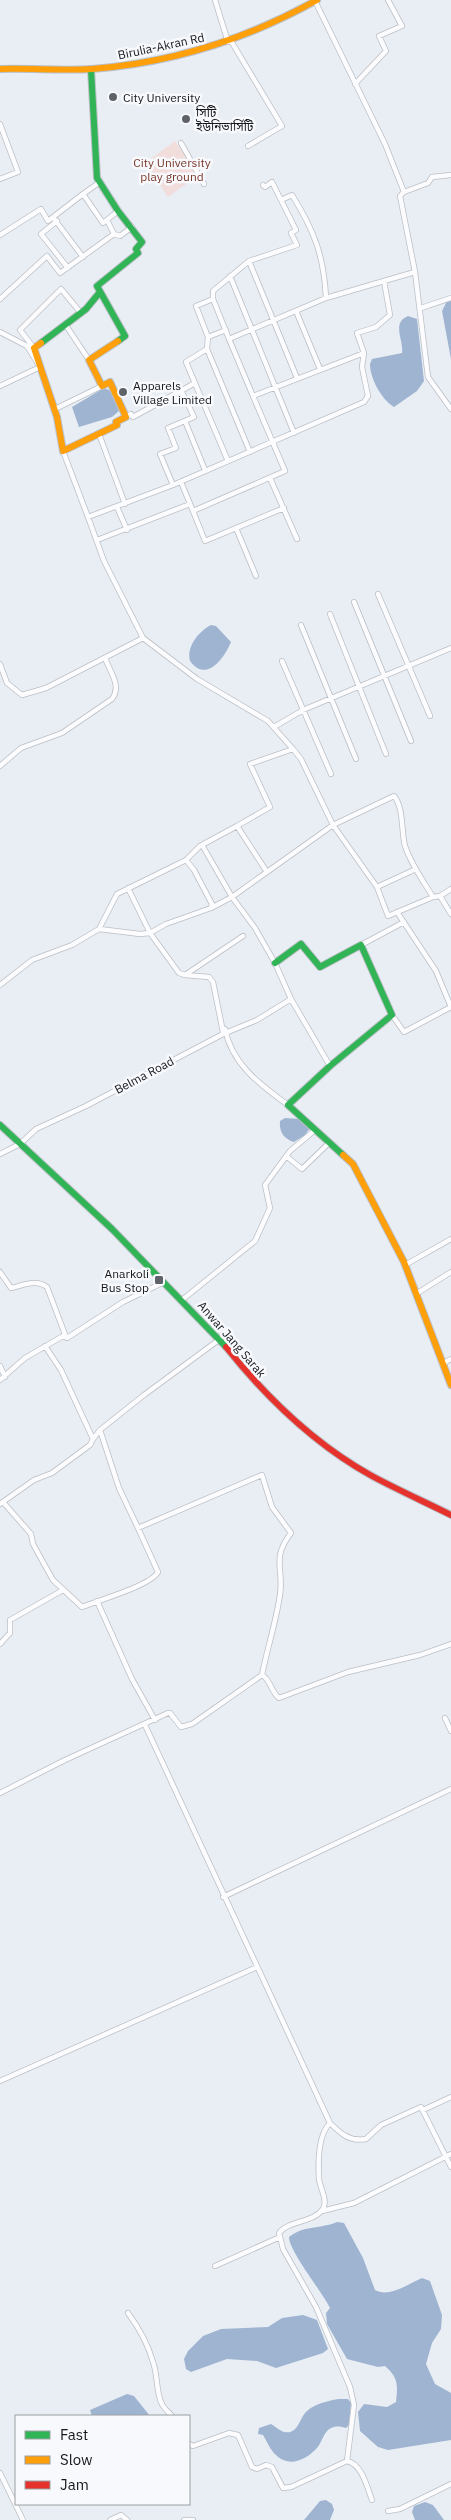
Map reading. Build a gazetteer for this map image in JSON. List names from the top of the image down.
{
  "streets": {
    "main road": ["Birulia-Akran Rd", "Anwar Jang Sarak"],
    "street": ["Belma Road"]
  },
  "crossings": [
    ["Belma Road", "Anwar Jang Sarak"]
  ],
  "parks": ["City University play ground"],
  "places": {
    "other": ["City University", "সিটি ইউনিভার্সিটি", "Apparels Village Limited"],
    "transit": ["Anarkoli Bus Stop"]
  },
  "legend": ["Fast", "Slow", "Jam"]
}
